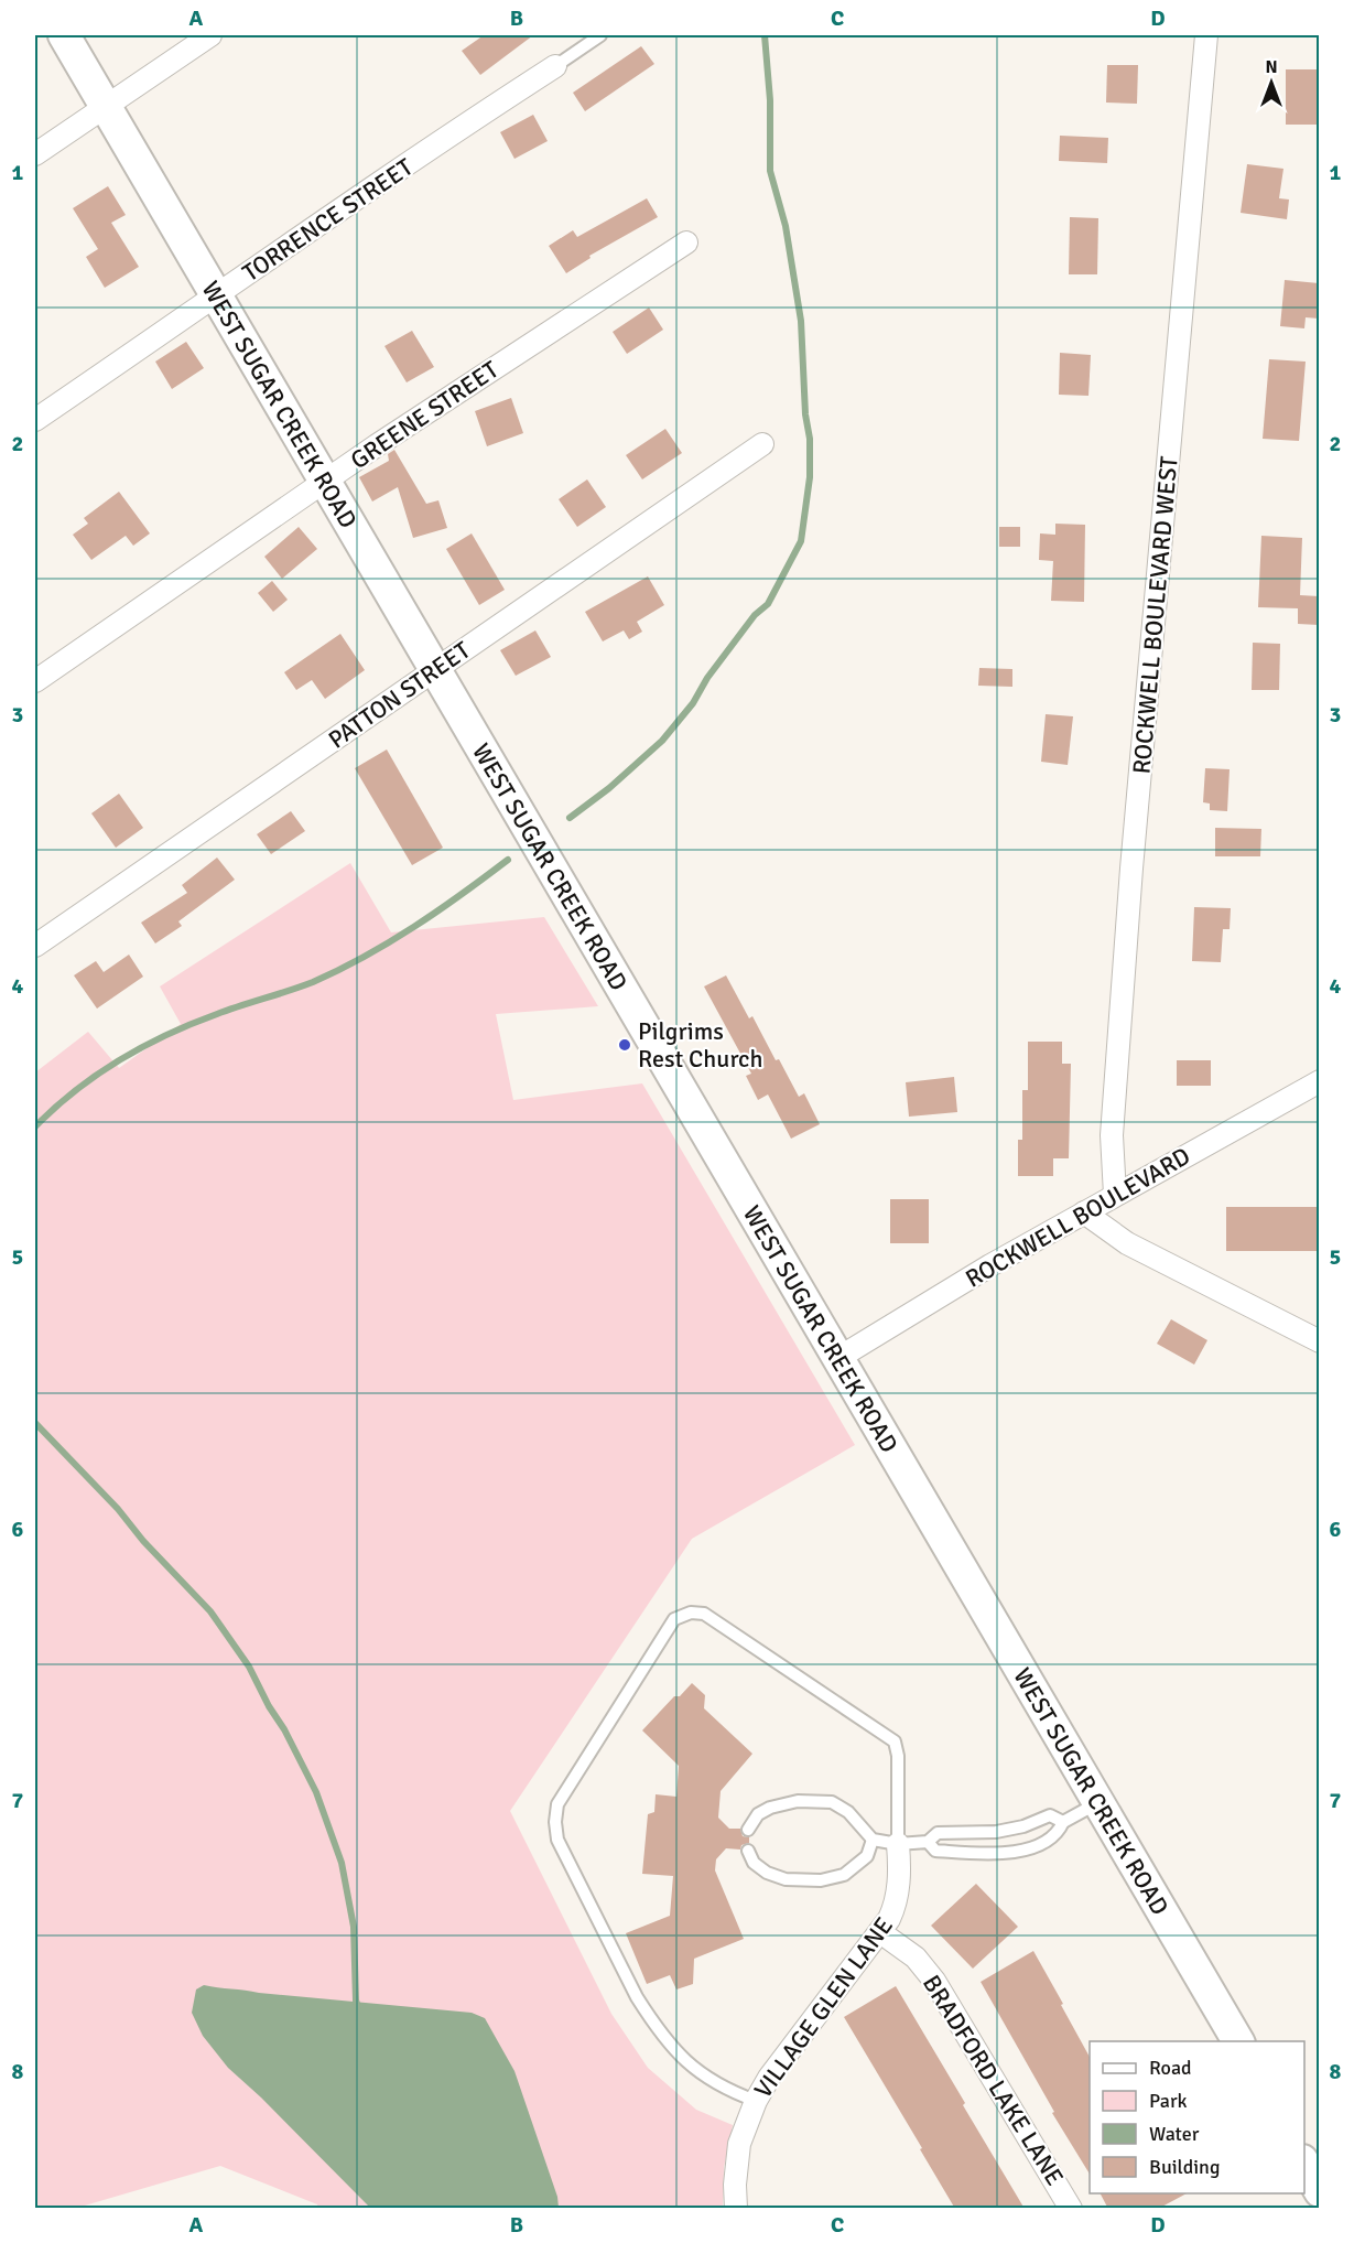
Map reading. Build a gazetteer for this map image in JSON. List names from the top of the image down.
{
  "streets": {
    "main road": ["WEST SUGAR CREEK ROAD"],
    "street": [
      "TORRENCE STREET",
      "GREENE STREET",
      "ROCKWELL BOULEVARD WEST",
      "PATTON STREET",
      "ROCKWELL BOULEVARD",
      "VILLAGE GLEN LANE",
      "BRADFORD LAKE LANE"
    ]
  },
  "crossings": [
    ["TORRENCE STREET", "WEST SUGAR CREEK ROAD"],
    ["WEST SUGAR CREEK ROAD", "GREENE STREET"],
    ["WEST SUGAR CREEK ROAD", "PATTON STREET"],
    ["WEST SUGAR CREEK ROAD", "ROCKWELL BOULEVARD"],
    ["ROCKWELL BOULEVARD WEST", "ROCKWELL BOULEVARD"],
    ["VILLAGE GLEN LANE", "BRADFORD LAKE LANE"]
  ],
  "places": ["Pilgrims Rest Church"],
  "legend": [
    "Road",
    "Park",
    "Water",
    "Building"
  ],
  "north": "top",
  "grid": {
    "columns": [
      "A",
      "B",
      "C",
      "D"
    ],
    "rows": [
      "1",
      "2",
      "3",
      "4",
      "5",
      "6",
      "7",
      "8"
    ]
  }
}
